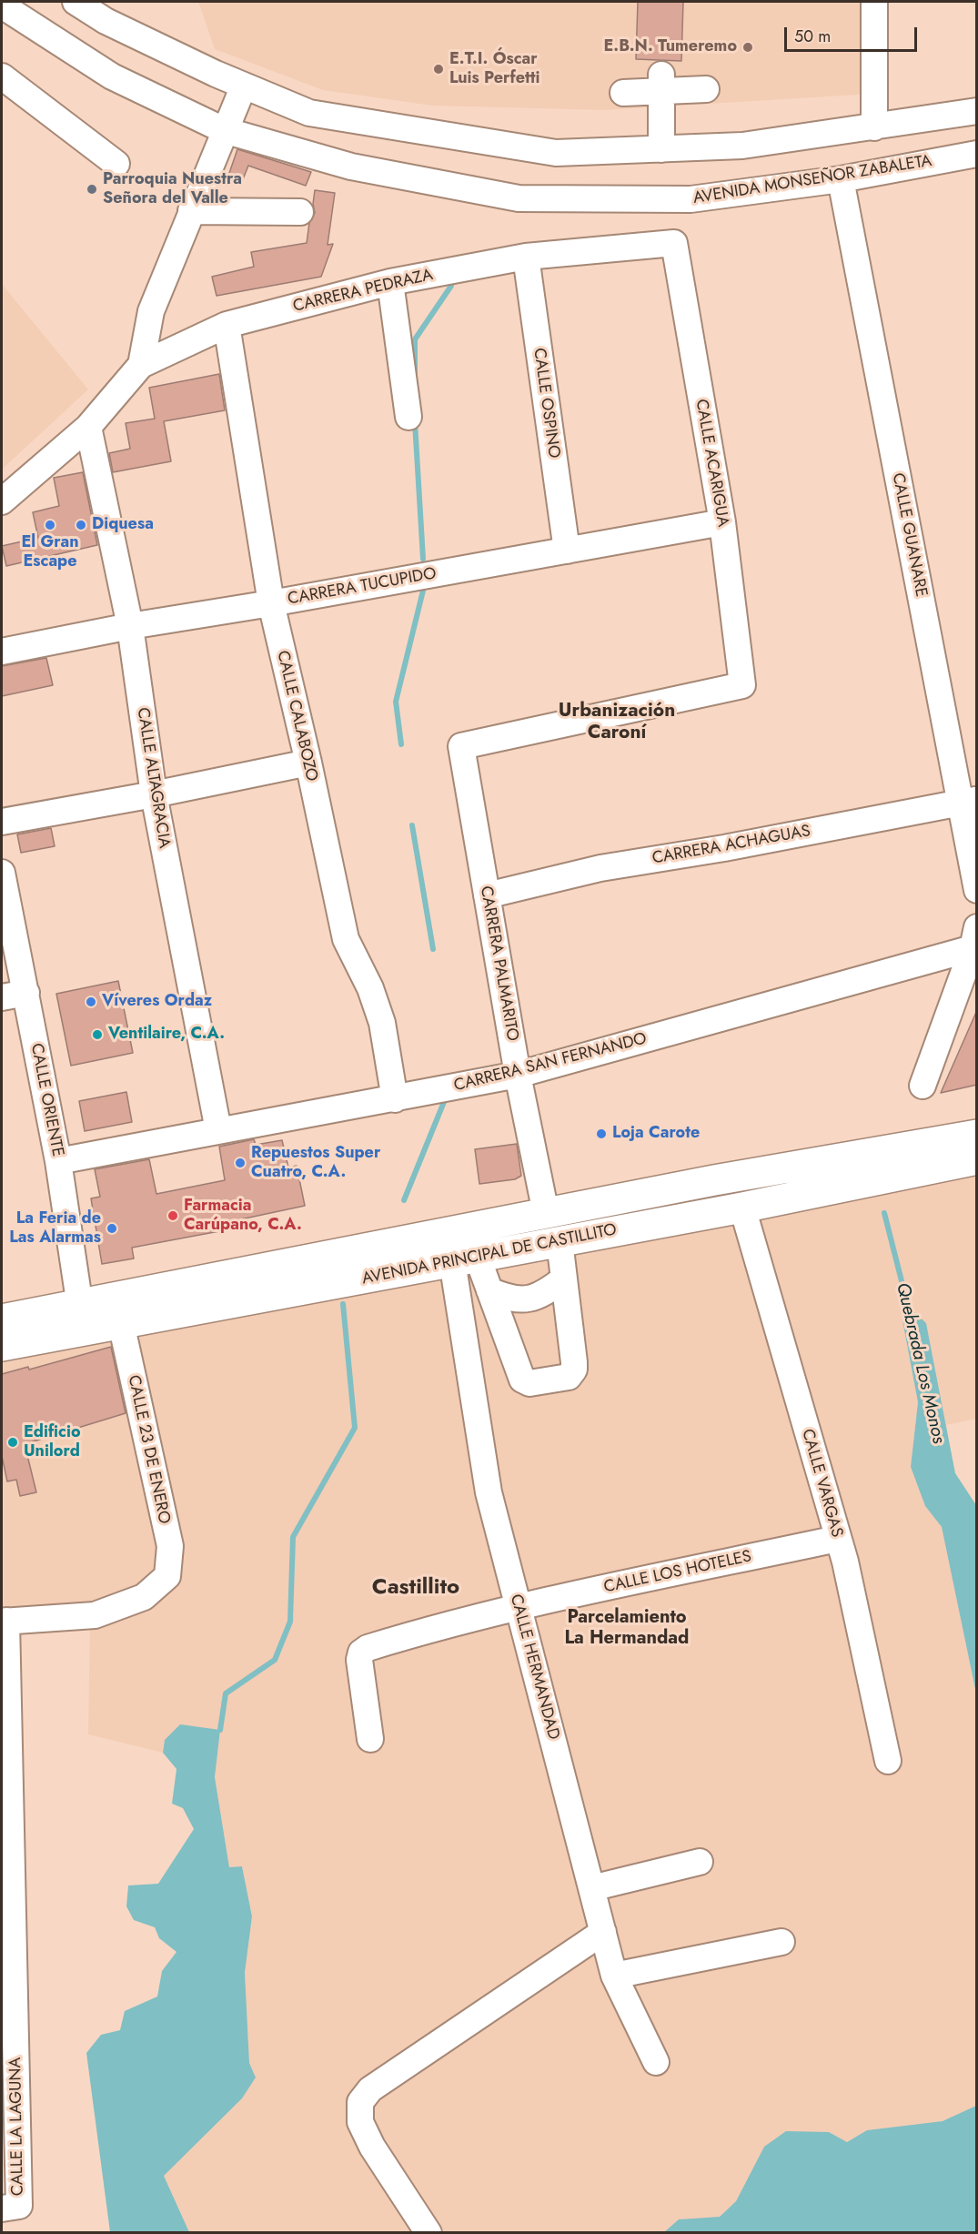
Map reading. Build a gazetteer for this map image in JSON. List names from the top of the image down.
{
  "streets": {
    "main road": ["AVENIDA PRINCIPAL DE CASTILLITO"],
    "street": [
      "AVENIDA MONSEÑOR ZABALETA",
      "CARRERA PEDRAZA",
      "CALLE OSPINO",
      "CALLE ACARIGUA",
      "CALLE GUANARE",
      "CARRERA TUCUPIDO",
      "CALLE CALABOZO",
      "CALLE ALTAGRACIA",
      "CARRERA ACHAGUAS",
      "CARRERA PALMARITO",
      "CARRERA SAN FERNANDO",
      "CALLE ORIENTE",
      "CALLE 23 DE ENERO",
      "CALLE VARGAS",
      "CALLE LOS HOTELES",
      "CALLE HERMANDAD",
      "CALLE LA LAGUNA"
    ]
  },
  "crossings": [
    ["AVENIDA MONSEÑOR ZABALETA", "CALLE GUANARE"],
    ["CARRERA PEDRAZA", "CALLE OSPINO"],
    ["CARRERA PEDRAZA", "CALLE ACARIGUA"],
    ["CARRERA PEDRAZA", "CALLE CALABOZO"],
    ["CARRERA PEDRAZA", "CALLE ALTAGRACIA"],
    ["CALLE OSPINO", "CARRERA TUCUPIDO"],
    ["CALLE ACARIGUA", "CARRERA TUCUPIDO"],
    ["CALLE ACARIGUA", "CARRERA PALMARITO"],
    ["CALLE GUANARE", "CARRERA ACHAGUAS"],
    ["CARRERA TUCUPIDO", "CALLE CALABOZO"],
    ["CARRERA TUCUPIDO", "CALLE ALTAGRACIA"],
    ["CALLE CALABOZO", "CARRERA SAN FERNANDO"],
    ["CALLE ALTAGRACIA", "CARRERA SAN FERNANDO"],
    ["CARRERA ACHAGUAS", "CARRERA PALMARITO"],
    ["CARRERA PALMARITO", "CARRERA SAN FERNANDO"],
    ["CARRERA PALMARITO", "AVENIDA PRINCIPAL DE CASTILLITO"],
    ["CARRERA SAN FERNANDO", "CALLE ORIENTE"],
    ["CALLE ORIENTE", "AVENIDA PRINCIPAL DE CASTILLITO"],
    ["AVENIDA PRINCIPAL DE CASTILLITO", "CALLE 23 DE ENERO"],
    ["AVENIDA PRINCIPAL DE CASTILLITO", "CALLE VARGAS"],
    ["AVENIDA PRINCIPAL DE CASTILLITO", "CALLE HERMANDAD"],
    ["CALLE 23 DE ENERO", "CALLE LA LAGUNA"],
    ["CALLE VARGAS", "CALLE LOS HOTELES"],
    ["CALLE LOS HOTELES", "CALLE HERMANDAD"]
  ],
  "districts": ["Urbanización Caroní", "Castillito", "Parcelamiento La Hermandad"],
  "water": ["Quebrada Los Monos"],
  "places": [
    "E.B.N. Tumeremo",
    "E.T.I. Óscar Luis Perfetti",
    "Parroquia Nuestra Señora del Valle",
    "El Gran Escape",
    "Diquesa",
    "Víveres Ordaz",
    "Ventilaire, C.A.",
    "Loja Carote",
    "Repuestos Super Cuatro, C.A.",
    "Farmacia Carúpano, C.A.",
    "La Feria de Las Alarmas",
    "Edificio Unilord"
  ],
  "scale_bar": "50 m"
}
